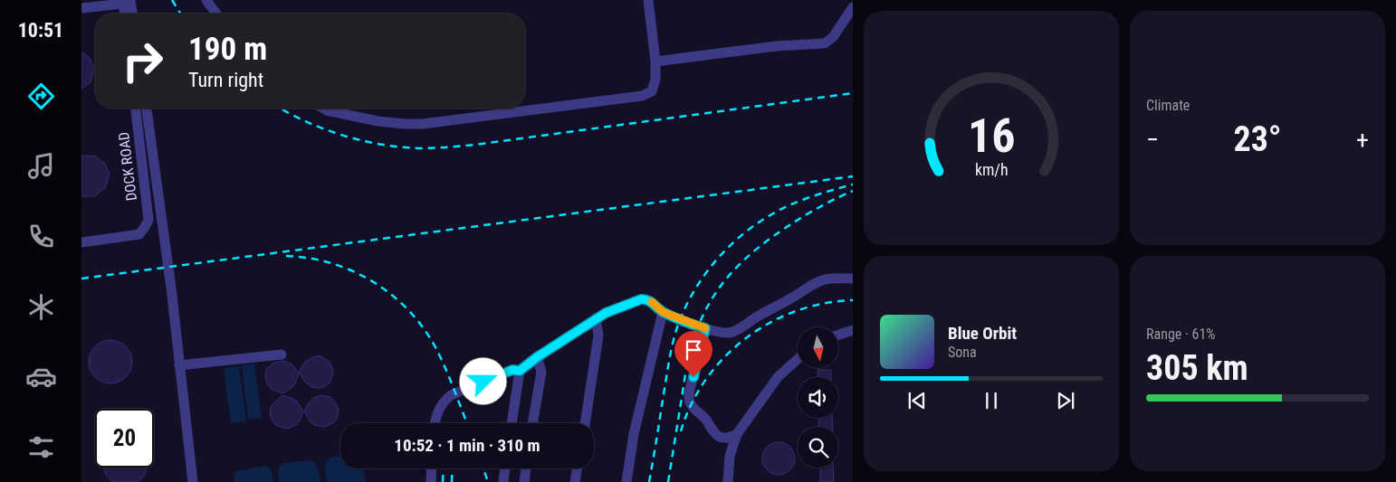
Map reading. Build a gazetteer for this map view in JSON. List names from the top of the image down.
{
  "streets": {
    "lane": ["DOCK ROAD"]
  },
  "north": "bottom",
  "page": {
    "tabs": "10:51",
    "tile": [
      "Climate",
      ["Range · 61%", "305 km"]
    ],
    "turn": ["190 m", "Turn right"],
    "heat": ["−", "23°", "+"],
    "song": ["Blue Orbit", "Sona"],
    "limit": "20",
    "trip": "10:52 · 1 min · 310 m",
    "gauge": ["16", "km/h"]
  }
}
